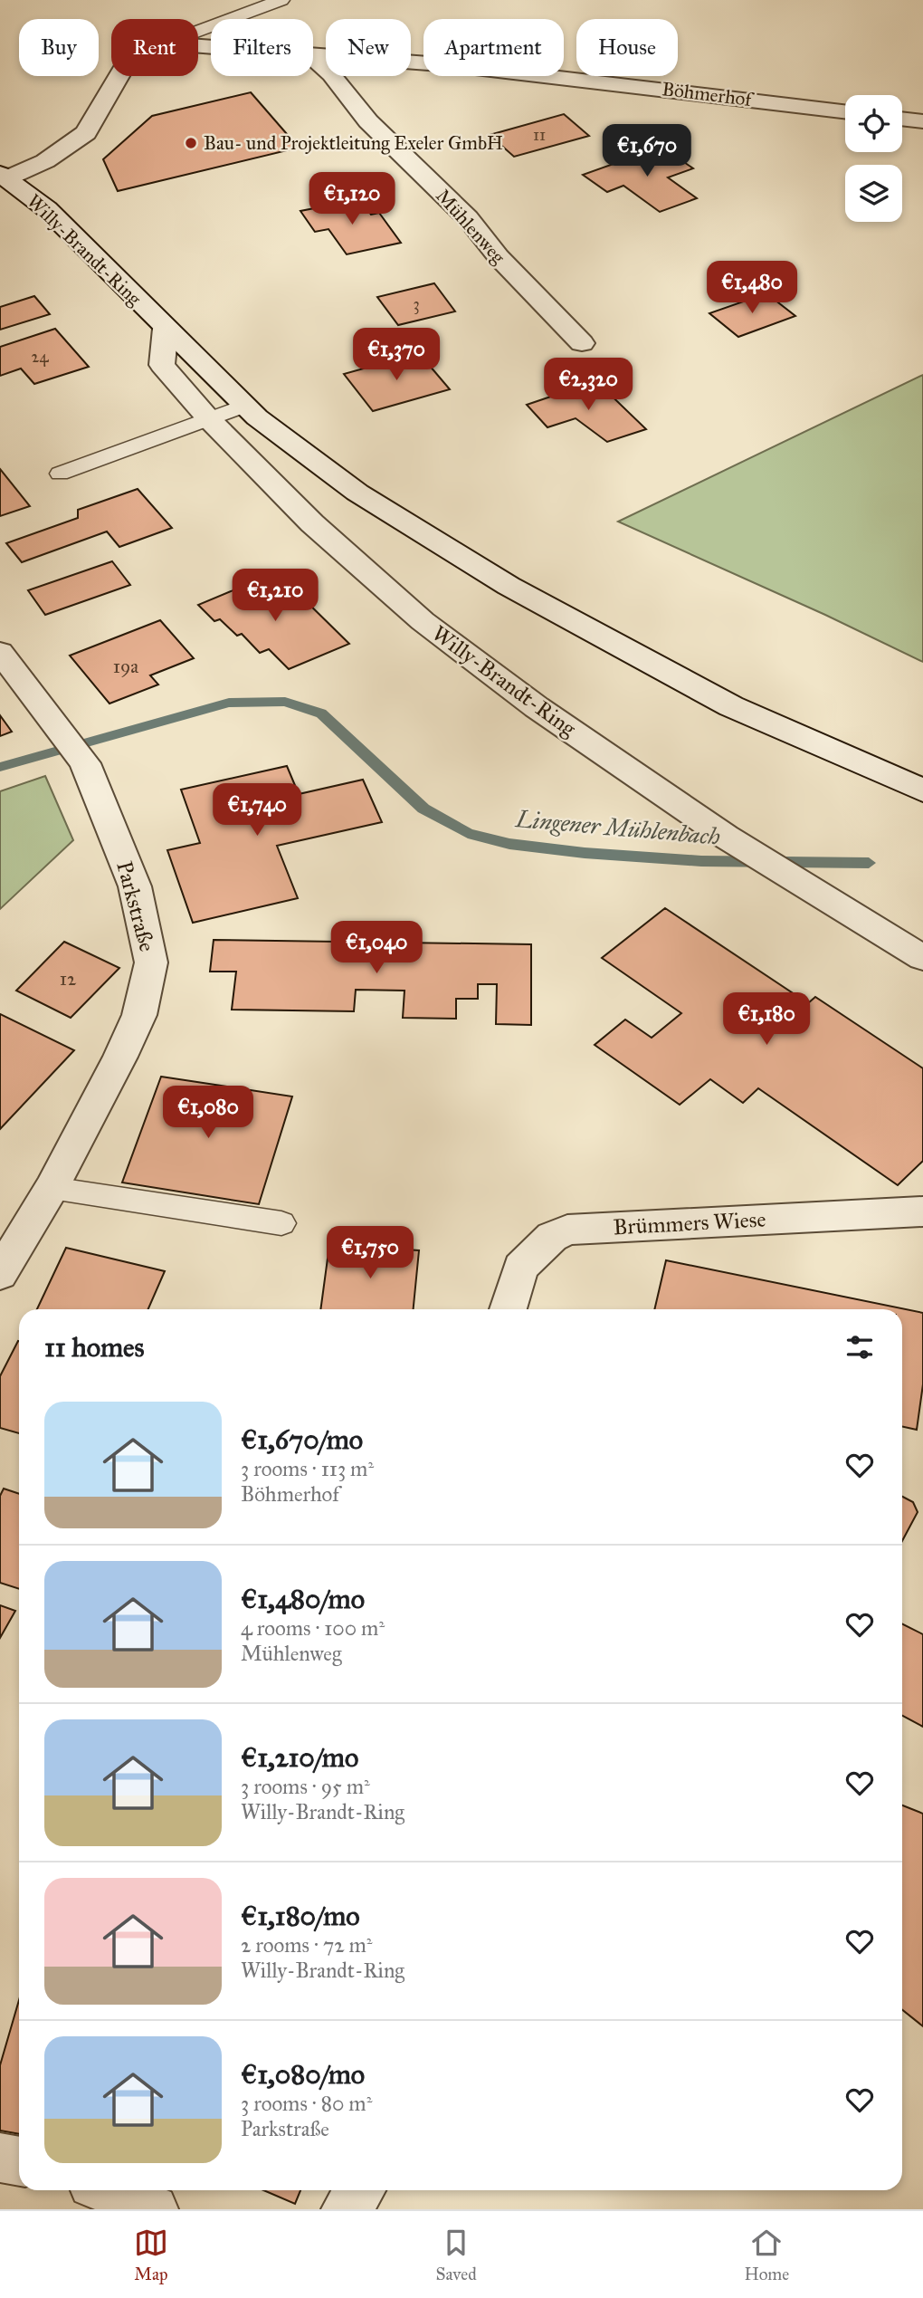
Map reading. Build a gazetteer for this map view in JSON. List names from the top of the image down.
{
  "streets": {
    "street": [
      "Böhmerhof",
      "Mühlenweg",
      "Willy-Brandt-Ring",
      "Parkstraße",
      "Brümmers Wiese"
    ]
  },
  "water": ["Lingener Mühlenbach"],
  "places": ["Bau- und Projektleitung Exeler GmbH"],
  "house_numbers": [
    "11",
    "3",
    "24",
    "19a",
    "12"
  ],
  "page": {
    "chip": [
      "Buy",
      "Rent",
      "Filters",
      "New",
      "Apartment",
      "House"
    ],
    "price": [
      "€1,670",
      "€1,120",
      "€1,480",
      "€1,370",
      "€2,320",
      "€1,210",
      "€1,740",
      "€1,040",
      "€1,180",
      "€1,080",
      "€1,750"
    ],
    "heading": "11 homes",
    "list": [
      {
        "name": "€1,670/mo",
        "note": "3 rooms · 113 m² · Böhmerhof"
      },
      {
        "name": "€1,480/mo",
        "note": "4 rooms · 100 m² · Mühlenweg"
      },
      {
        "name": "€1,210/mo",
        "note": "3 rooms · 95 m² · Willy-Brandt-Ring"
      },
      {
        "name": "€1,180/mo",
        "note": "2 rooms · 72 m² · Willy-Brandt-Ring"
      },
      {
        "name": "€1,080/mo",
        "note": "3 rooms · 80 m² · Parkstraße"
      }
    ],
    "tabs": ["Map", "Saved", "Home"]
  }
}
